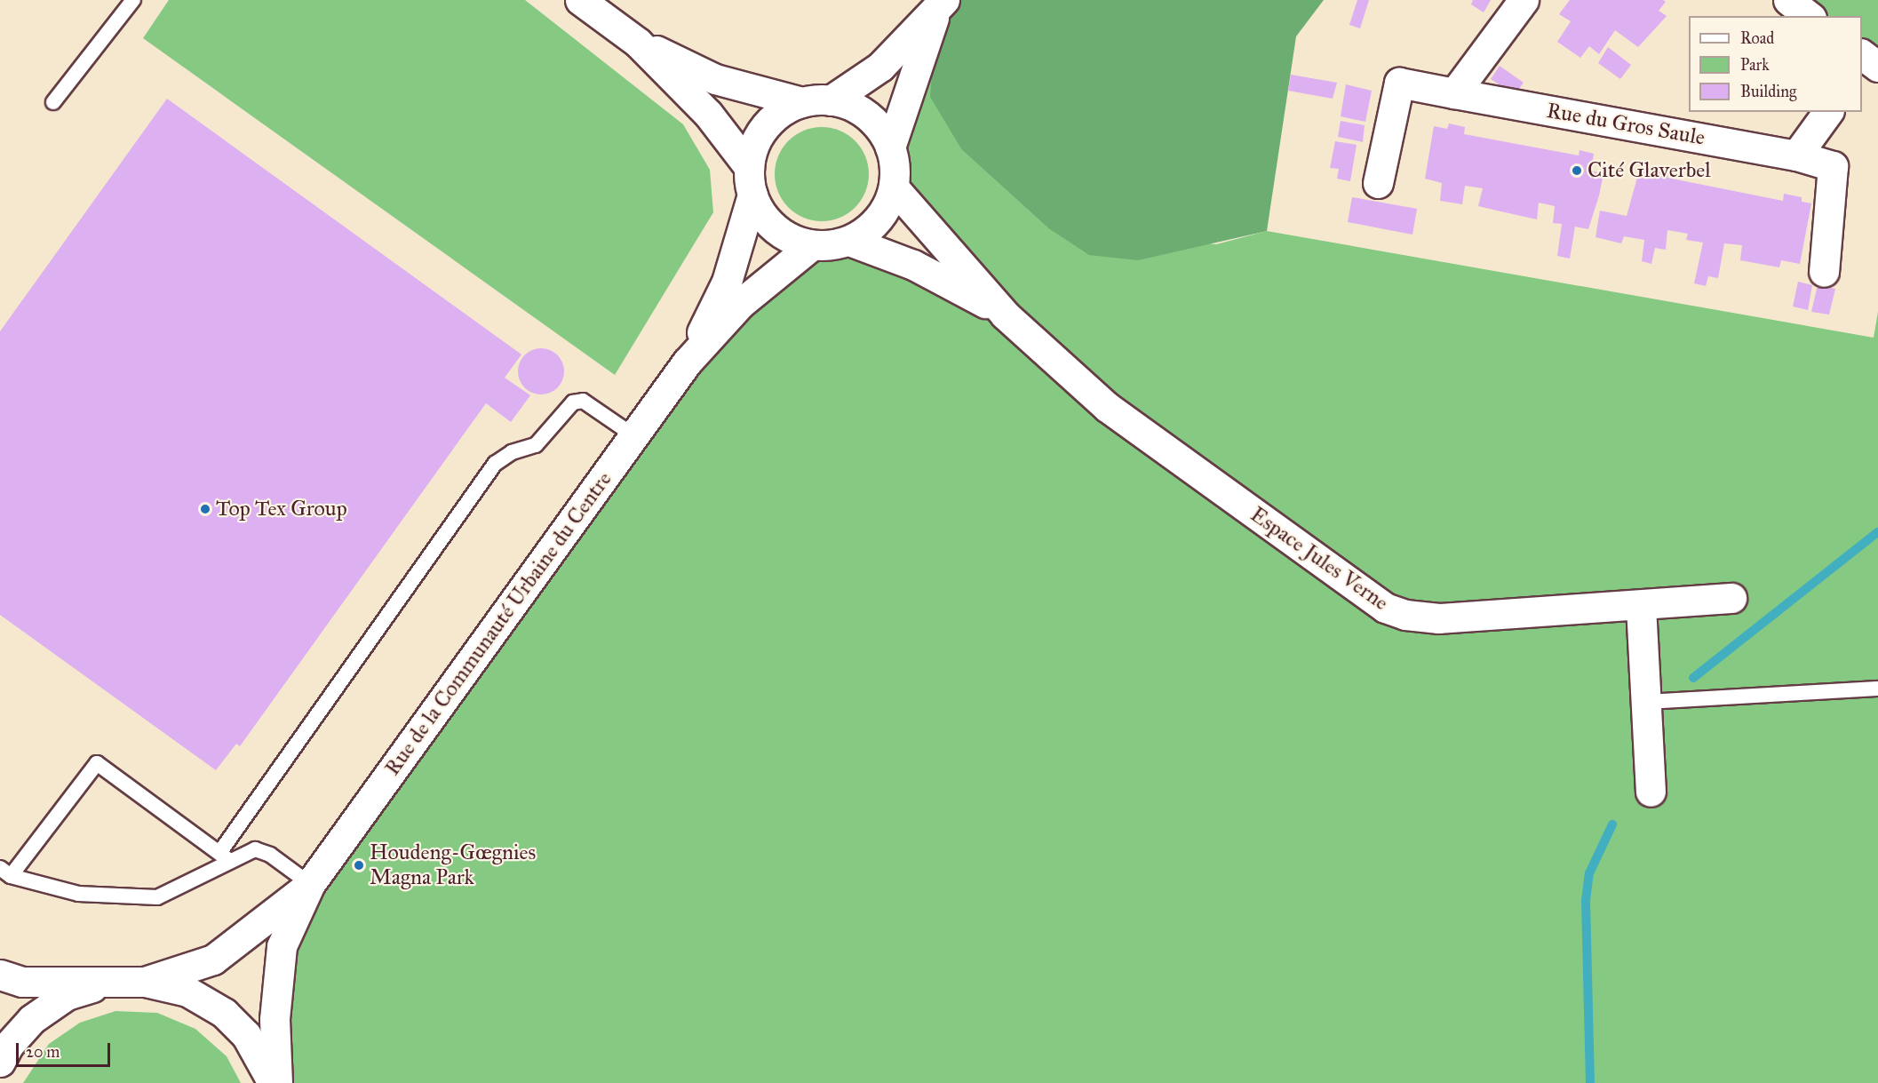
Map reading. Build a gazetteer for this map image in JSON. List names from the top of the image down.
{
  "streets": {
    "street": ["Rue du Gros Saule", "Espace Jules Verne", "Rue de la Communauté Urbaine du Centre"]
  },
  "places": ["Cité Glaverbel", "Top Tex Group", "Houdeng-Gœgnies Magna Park"],
  "legend": ["Road", "Park", "Building"],
  "scale_bar": "20 m"
}
